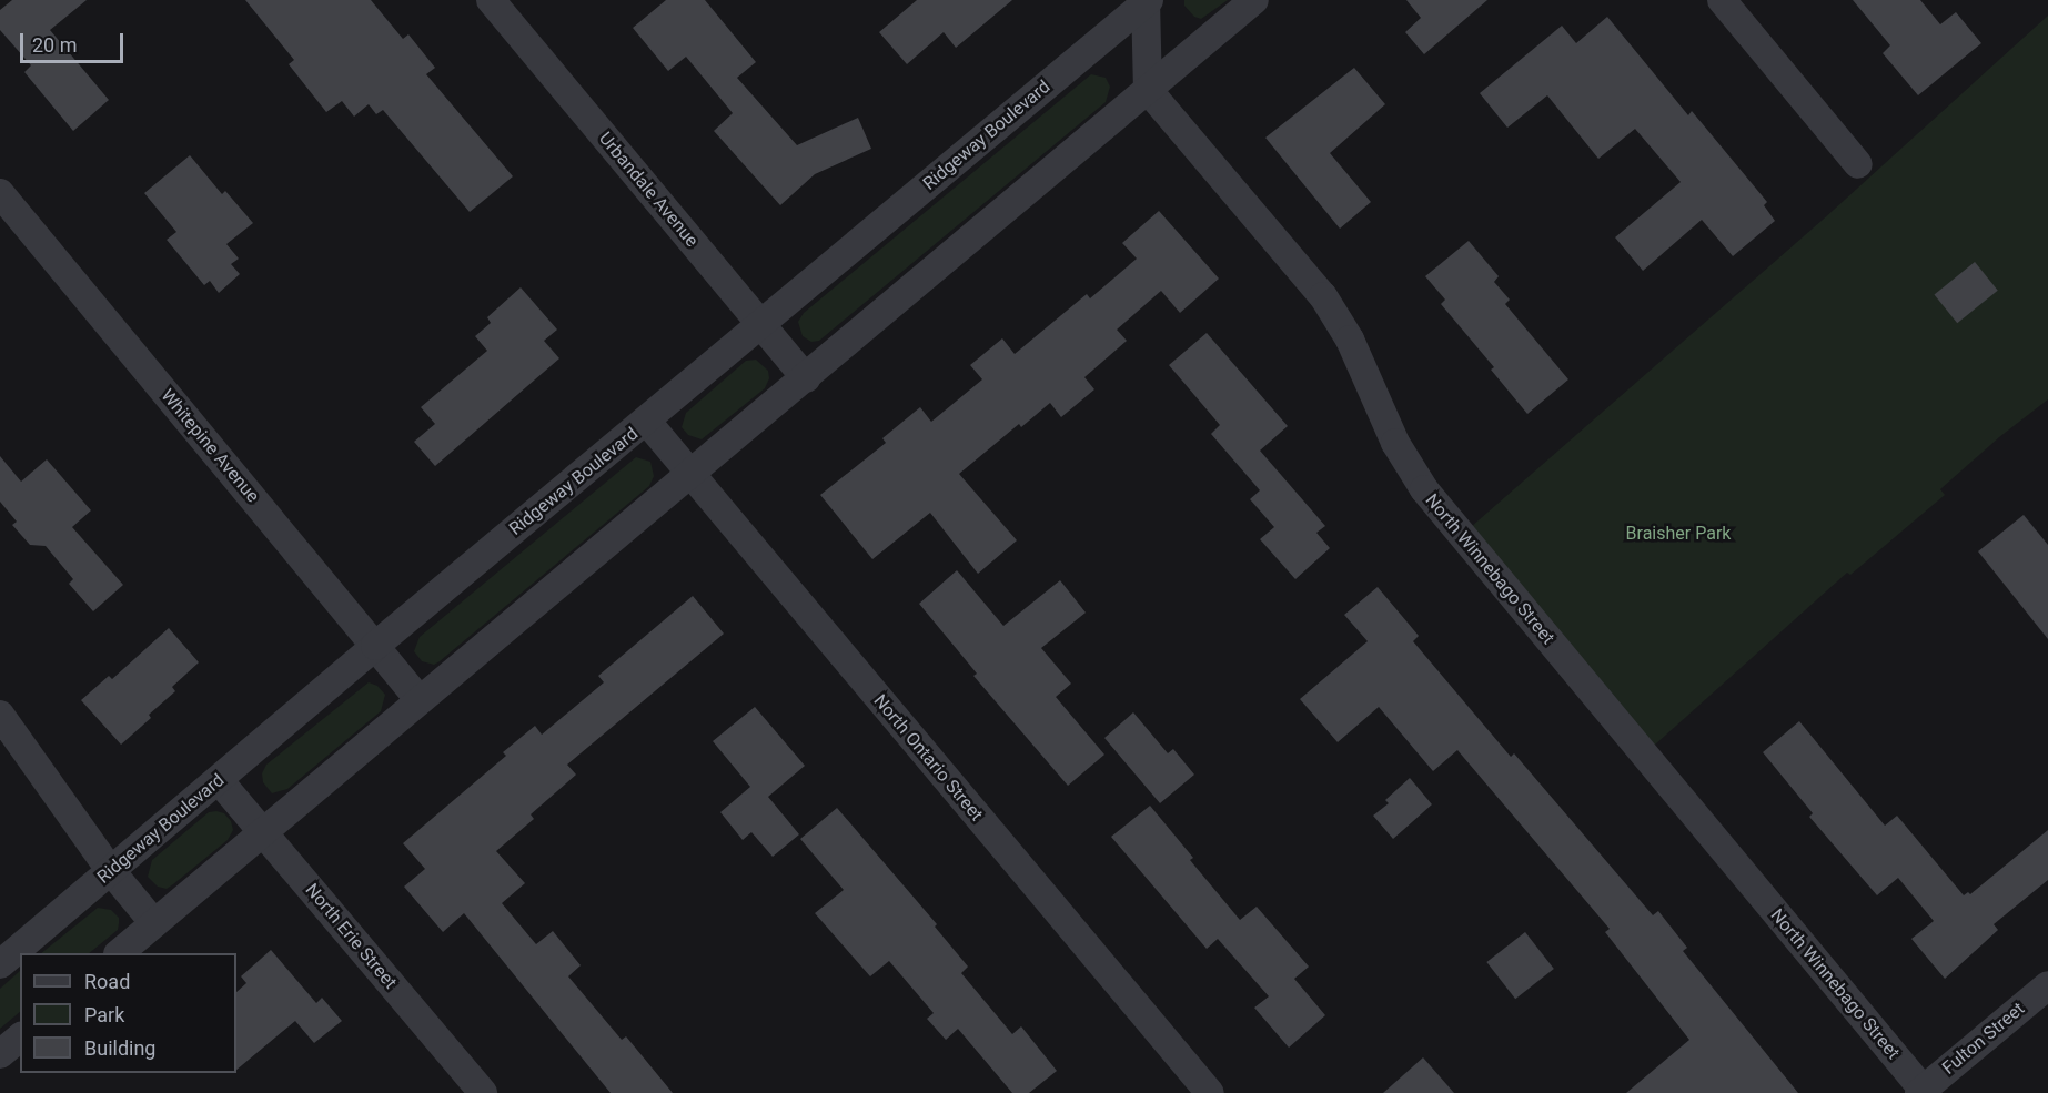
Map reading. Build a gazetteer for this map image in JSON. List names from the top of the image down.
{
  "streets": {
    "street": [
      "Ridgeway Boulevard",
      "Urbandale Avenue",
      "Whitepine Avenue",
      "North Winnebago Street",
      "North Ontario Street",
      "North Erie Street",
      "Fulton Street"
    ]
  },
  "crossings": [
    ["Ridgeway Boulevard", "Urbandale Avenue"],
    ["Ridgeway Boulevard", "Whitepine Avenue"],
    ["Ridgeway Boulevard", "North Ontario Street"],
    ["Ridgeway Boulevard", "North Erie Street"],
    ["North Winnebago Street", "Fulton Street"]
  ],
  "parks": ["Braisher Park"],
  "legend": ["Road", "Park", "Building"],
  "scale_bar": "20 m"
}
